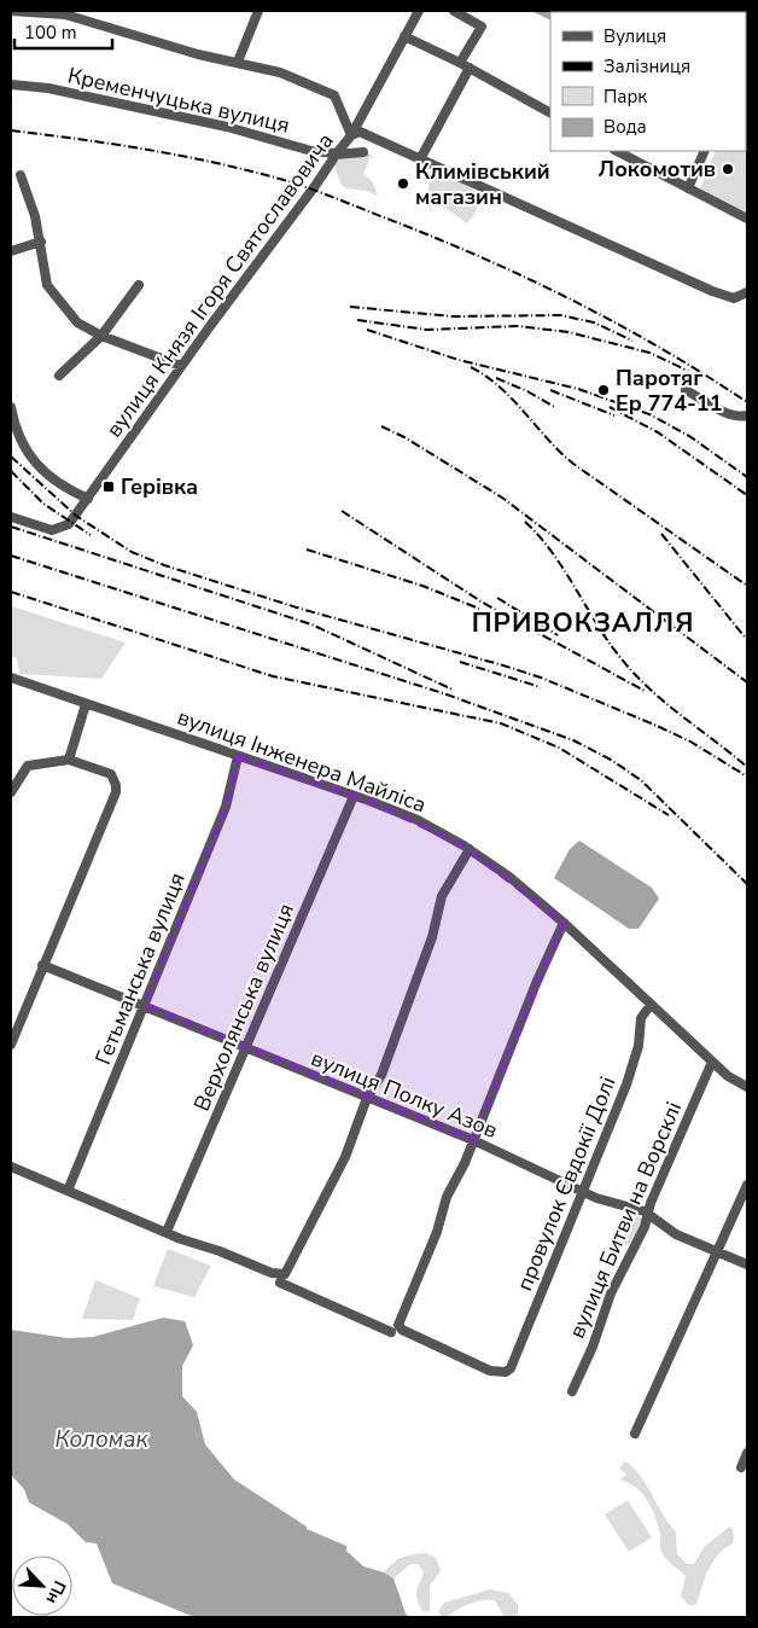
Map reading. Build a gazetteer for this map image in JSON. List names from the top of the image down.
{
  "streets": {
    "street": [
      "Кременчуцька вулиця",
      "вулиця Князя Ігоря Святославовича",
      "вулиця Інженера Майліса",
      "Гетьманська вулиця",
      "Верхолянська вулиця",
      "вулиця Полку Азов",
      "провулок Євдокії Долі",
      "вулиця Битви на Ворсклі"
    ]
  },
  "crossings": [
    ["Кременчуцька вулиця", "вулиця Князя Ігоря Святославовича"],
    ["вулиця Інженера Майліса", "Гетьманська вулиця"],
    ["вулиця Інженера Майліса", "Верхолянська вулиця"],
    ["вулиця Інженера Майліса", "провулок Євдокії Долі"],
    ["вулиця Інженера Майліса", "вулиця Битви на Ворсклі"],
    ["Гетьманська вулиця", "вулиця Полку Азов"],
    ["Верхолянська вулиця", "вулиця Полку Азов"],
    ["вулиця Полку Азов", "провулок Євдокії Долі"],
    ["вулиця Полку Азов", "вулиця Битви на Ворсклі"]
  ],
  "districts": ["ПРИВОКЗАЛЛЯ"],
  "water": ["Коломак"],
  "places": {
    "other": ["Локомотив", "Климівський магазин", "Паротяг Ер 774-11"],
    "transit": ["Герівка"]
  },
  "legend": [
    "Вулиця",
    "Залізниця",
    "Парк",
    "Вода"
  ],
  "scale_bar": "100 m",
  "north": "bottom right"
}
